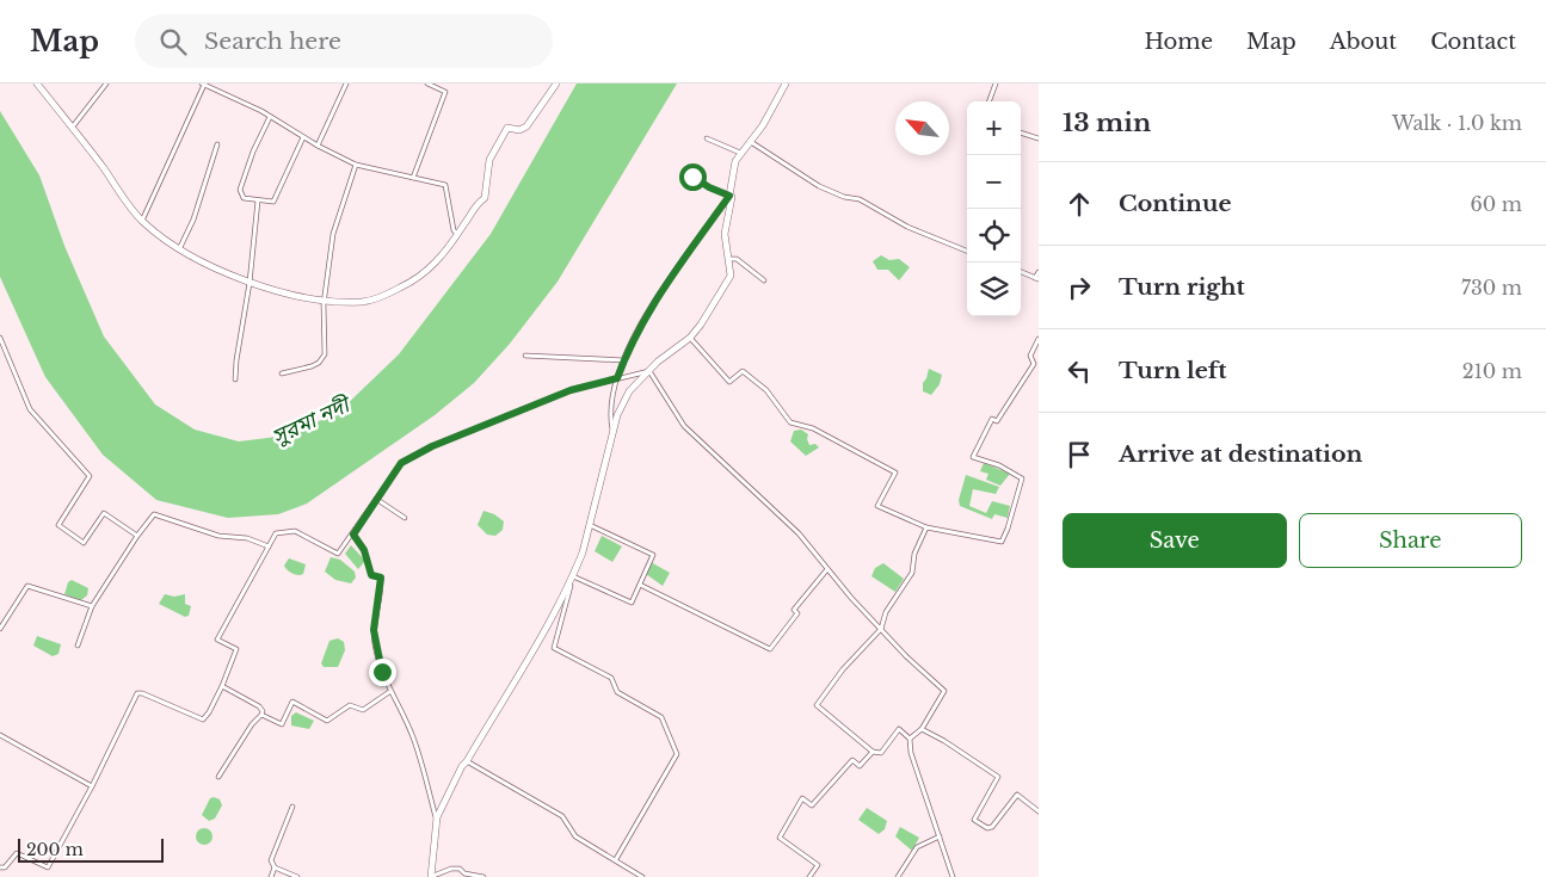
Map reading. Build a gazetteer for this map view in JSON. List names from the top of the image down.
{
  "water": ["সুরমা নদী"],
  "scale_bar": "200 m",
  "north": "top left",
  "page": {
    "header": "Map",
    "search": "Search here",
    "nav": [
      "Home",
      "Map",
      "About",
      "Contact"
    ],
    "heading": ["13 min", "Walk · 1.0 km"],
    "map_buttons": ["+", "−"],
    "list": [
      ["Continue", "60 m"],
      ["Turn right", "730 m"],
      ["Turn left", "210 m"],
      "Arrive at destination"
    ],
    "buttons": ["Save", "Share"],
    "scale": "200 m"
  }
}
